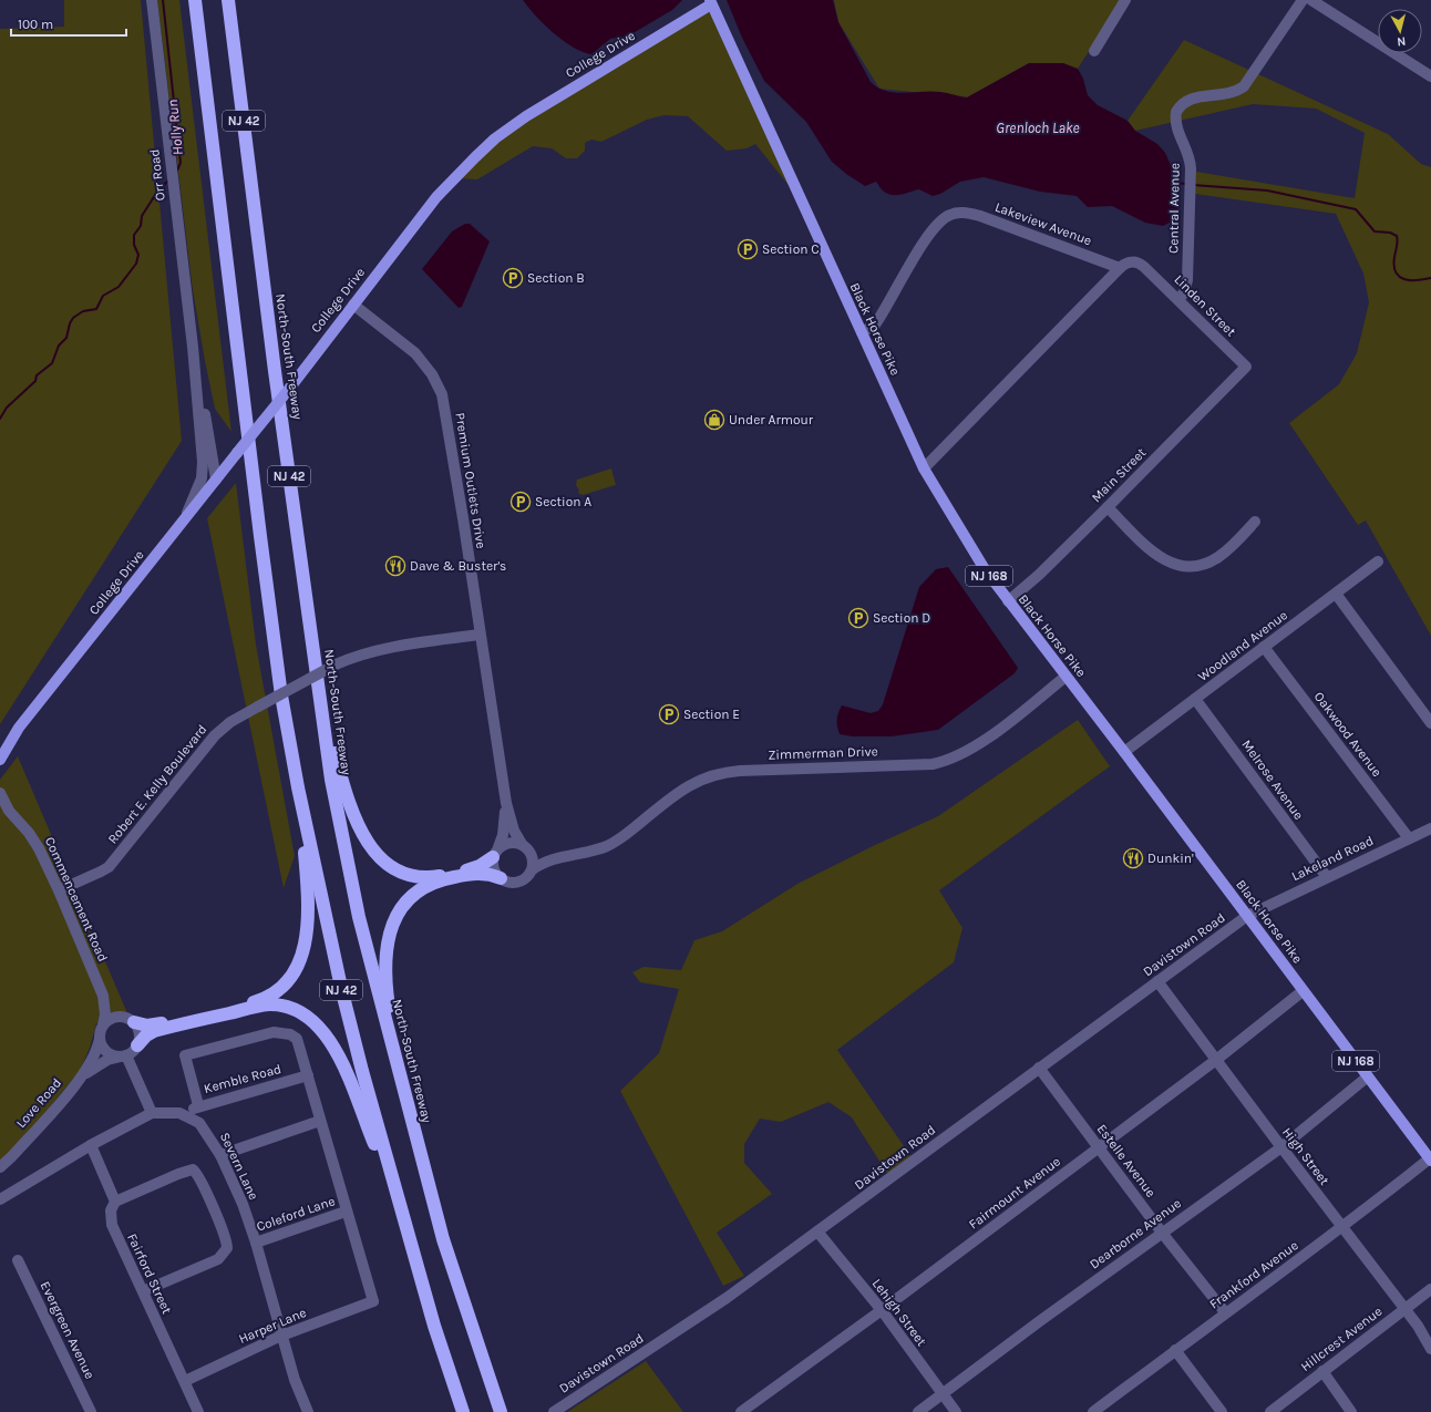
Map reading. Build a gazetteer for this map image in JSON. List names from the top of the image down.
{
  "streets": {
    "highway": ["NJ 42", "North-South Freeway"],
    "main road": ["College Drive", "Black Horse Pike", "NJ 168"],
    "street": [
      "Orr Road",
      "Central Avenue",
      "Lakeview Avenue",
      "Linden Street",
      "Main Street",
      "Premium Outlets Drive",
      "Woodland Avenue",
      "Oakwood Avenue",
      "Zimmerman Drive",
      "Melrose Avenue",
      "Robert E. Kelly Boulevard",
      "Lakeland Road",
      "Commencement Road",
      "Davistown Road",
      "Kemble Road",
      "Love Road",
      "High Street",
      "Estelle Avenue",
      "Severn Lane",
      "Fairmount Avenue",
      "Coleford Lane",
      "Dearborne Avenue",
      "Fairford Street",
      "Frankford Avenue",
      "Lehigh Street",
      "Harper Lane",
      "Evergreen Avenue",
      "Hillcrest Avenue"
    ]
  },
  "crossings": [
    ["College Drive", "Orr Road"],
    ["College Drive", "Black Horse Pike"],
    ["College Drive", "Premium Outlets Drive"],
    ["Central Avenue", "Linden Street"],
    ["Lakeview Avenue", "Linden Street"],
    ["Lakeview Avenue", "Black Horse Pike"],
    ["Linden Street", "Main Street"],
    ["Black Horse Pike", "Main Street"],
    ["Black Horse Pike", "Woodland Avenue"],
    ["Black Horse Pike", "Zimmerman Drive"],
    ["Black Horse Pike", "Lakeland Road"],
    ["Black Horse Pike", "Davistown Road"],
    ["Black Horse Pike", "Fairmount Avenue"],
    ["Black Horse Pike", "Dearborne Avenue"],
    ["Black Horse Pike", "Frankford Avenue"],
    ["Premium Outlets Drive", "Zimmerman Drive"],
    ["Premium Outlets Drive", "Robert E. Kelly Boulevard"],
    ["Woodland Avenue", "Oakwood Avenue"],
    ["Woodland Avenue", "Melrose Avenue"],
    ["Oakwood Avenue", "Lakeland Road"],
    ["Melrose Avenue", "Lakeland Road"],
    ["Robert E. Kelly Boulevard", "Commencement Road"],
    ["Lakeland Road", "Davistown Road"],
    ["Commencement Road", "Love Road"],
    ["Davistown Road", "High Street"],
    ["Davistown Road", "Estelle Avenue"],
    ["Davistown Road", "Lehigh Street"],
    ["Kemble Road", "Severn Lane"],
    ["High Street", "Fairmount Avenue"],
    ["High Street", "Dearborne Avenue"],
    ["High Street", "Frankford Avenue"],
    ["High Street", "Hillcrest Avenue"],
    ["Estelle Avenue", "Fairmount Avenue"],
    ["Estelle Avenue", "Dearborne Avenue"],
    ["Estelle Avenue", "Frankford Avenue"],
    ["Severn Lane", "Coleford Lane"],
    ["Severn Lane", "Harper Lane"],
    ["Fairmount Avenue", "Lehigh Street"],
    ["Coleford Lane", "Harper Lane"],
    ["Dearborne Avenue", "Lehigh Street"],
    ["Fairford Street", "Harper Lane"]
  ],
  "water": ["Holly Run", "Grenloch Lake"],
  "places": {
    "parking": [
      "Section C",
      "Section B",
      "Section A",
      "Section D",
      "Section E"
    ],
    "shop": ["Under Armour"],
    "restaurant": ["Dave & Buster's", "Dunkin'"]
  },
  "scale_bar": "100 m",
  "north": "bottom"
}
